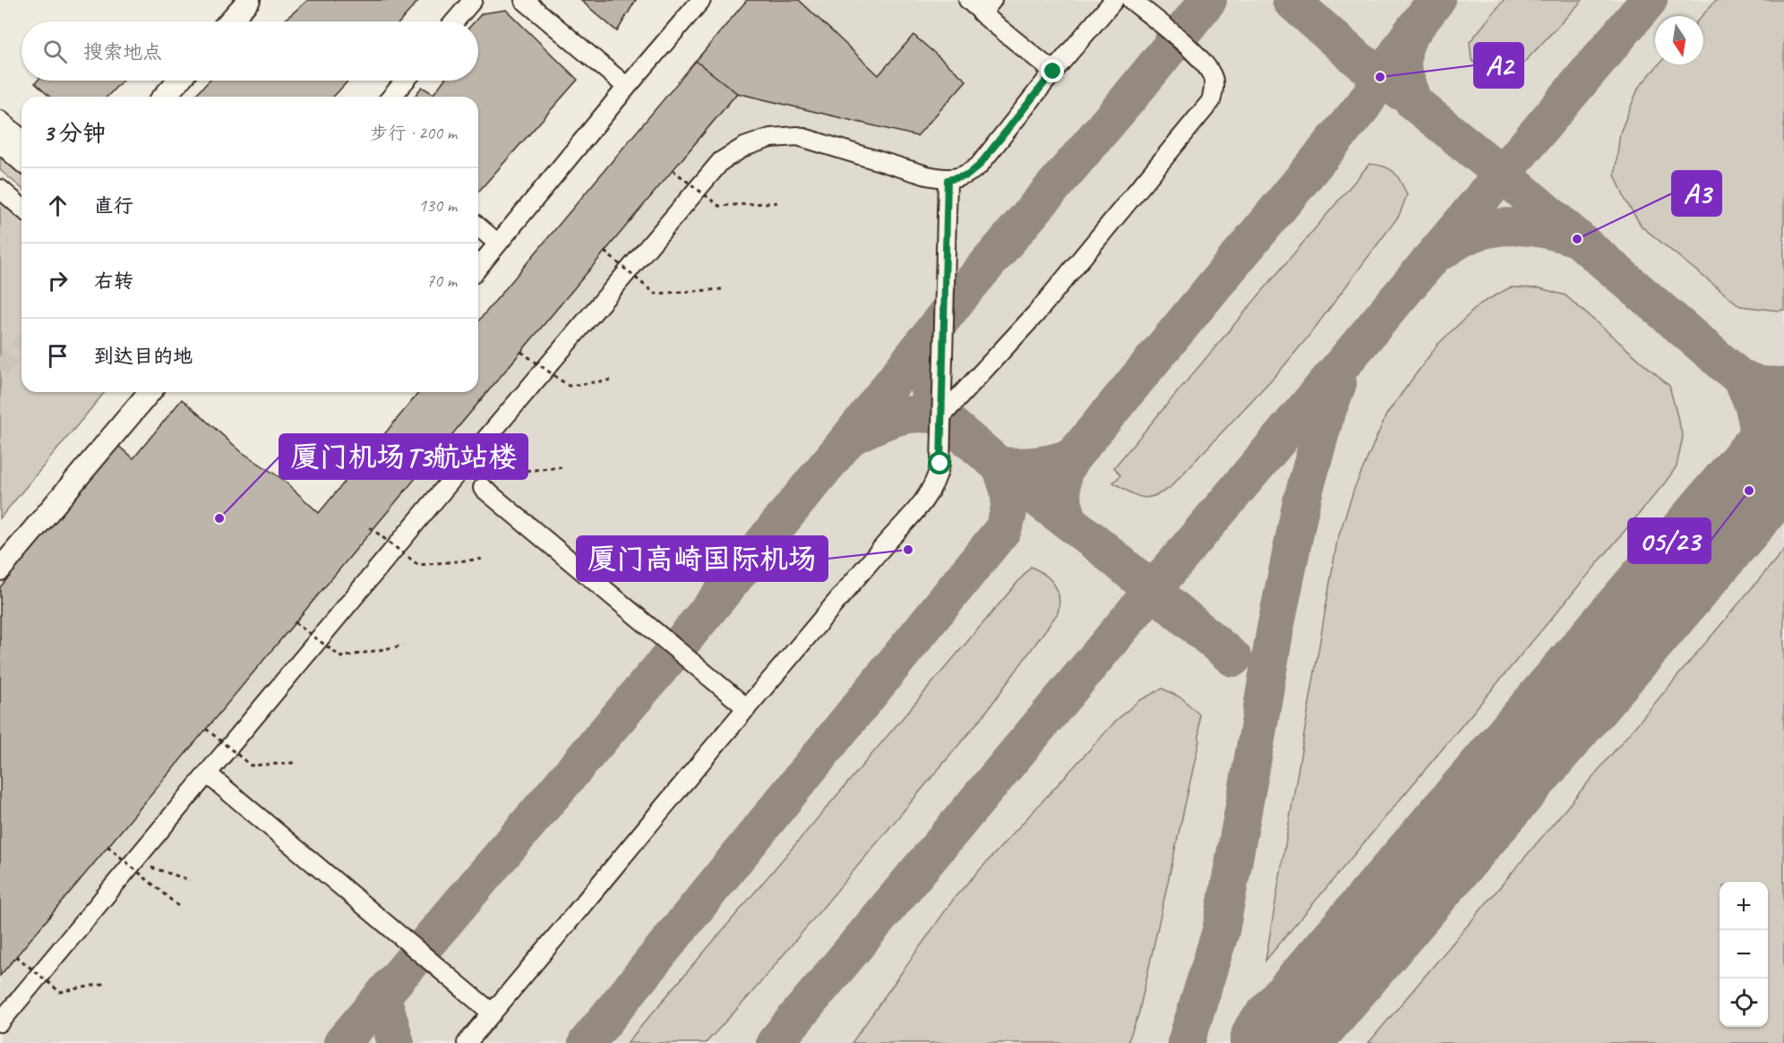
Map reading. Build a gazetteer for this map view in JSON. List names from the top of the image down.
{
  "places": [
    "A2",
    "A3",
    "05/23",
    "厦门机场T3航站楼",
    "厦门高崎国际机场"
  ],
  "north": "bottom",
  "page": {
    "search": "搜索地点",
    "heading": ["3 分钟", "步行 · 200 m"],
    "list": [
      ["直行", "130 m"],
      ["右转", "70 m"],
      "到达目的地"
    ],
    "map_buttons": ["+", "−"]
  }
}
